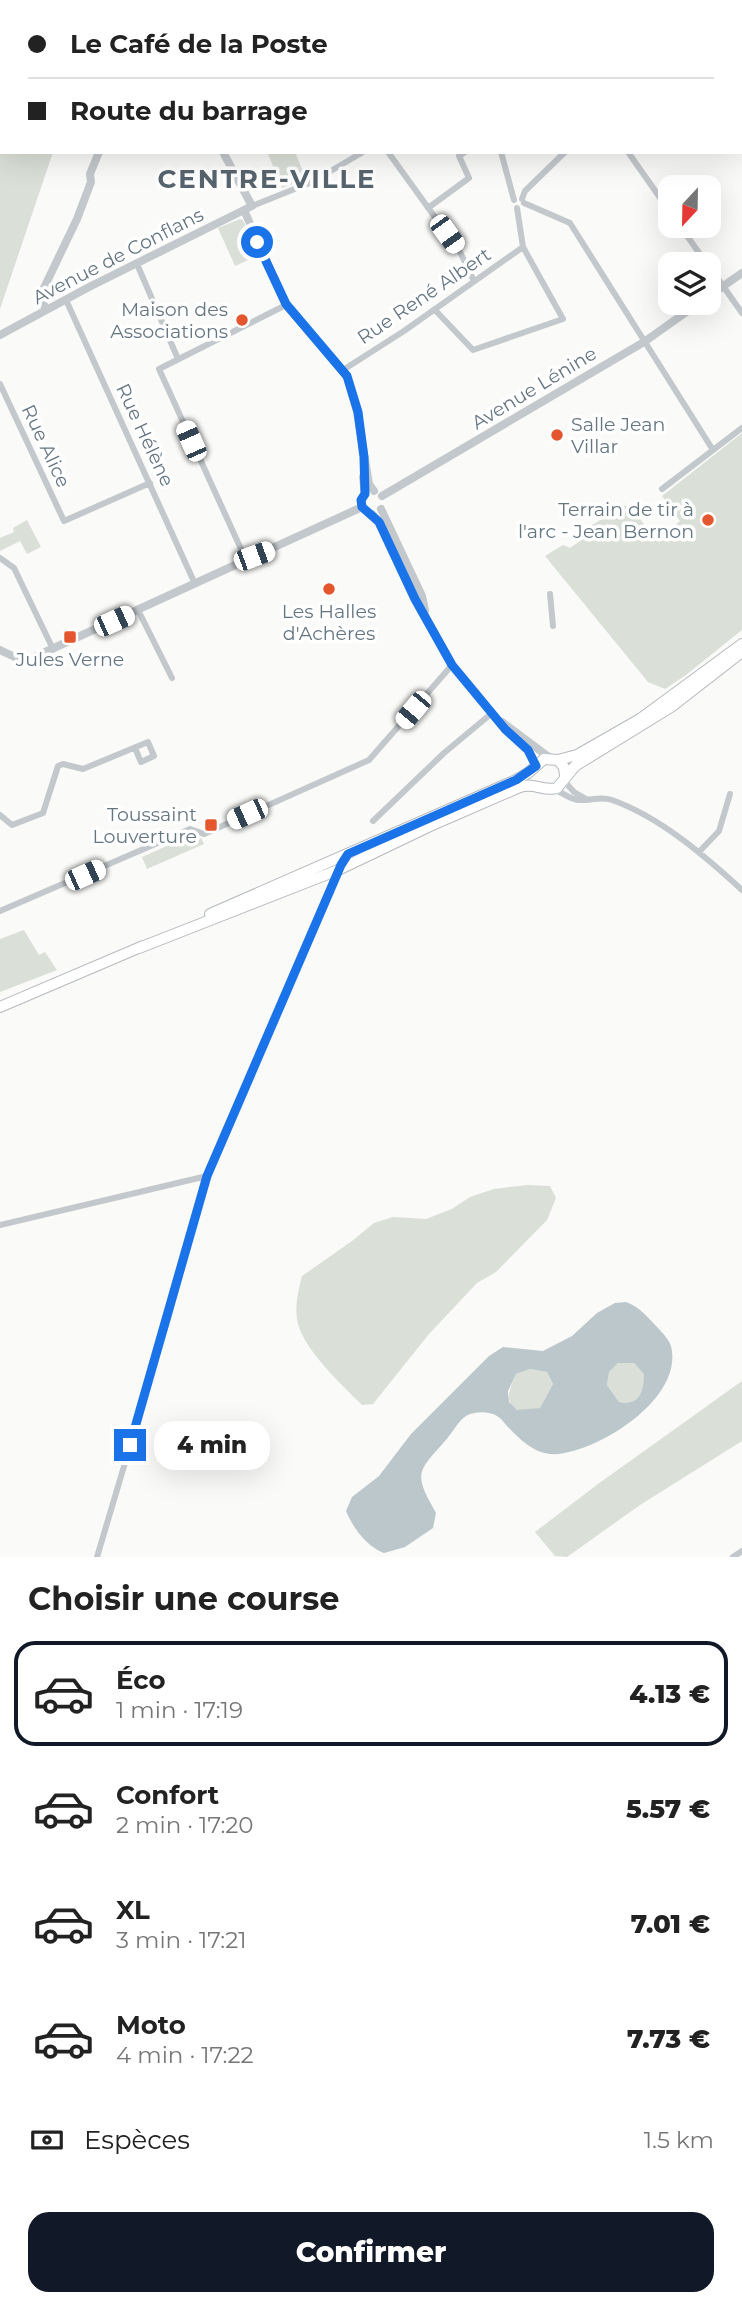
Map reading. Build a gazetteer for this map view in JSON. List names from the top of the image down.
{
  "streets": {
    "street": [
      "Avenue de Conflans",
      "Rue René Albert",
      "Avenue Lénine",
      "Rue Hélène",
      "Rue Alice"
    ]
  },
  "crossings": [
    ["Avenue de Conflans", "Rue Hélène"],
    ["Rue Hélène", "Rue Alice"]
  ],
  "districts": ["CENTRE-VILLE"],
  "places": {
    "other": [
      "Maison des Associations",
      "Salle Jean Villar",
      "Terrain de tir à l'arc - Jean Bernon",
      "Les Halles d'Achères"
    ],
    "transit": ["Jules Verne", "Toussaint Louverture"]
  },
  "north": "bottom",
  "page": {
    "banner": ["Le Café de la Poste", "Route du barrage"],
    "bubble": "4 min",
    "heading": "Choisir une course",
    "list": [
      {
        "name": "Éco",
        "note": "1 min · 17:19",
        "value": "4.13 €"
      },
      {
        "name": "Confort",
        "note": "2 min · 17:20",
        "value": "5.57 €"
      },
      {
        "name": "XL",
        "note": "3 min · 17:21",
        "value": "7.01 €"
      },
      {
        "name": "Moto",
        "note": "4 min · 17:22",
        "value": "7.73 €"
      }
    ],
    "pay": ["Espèces", "1.5 km"],
    "buttons": "Confirmer"
  }
}
